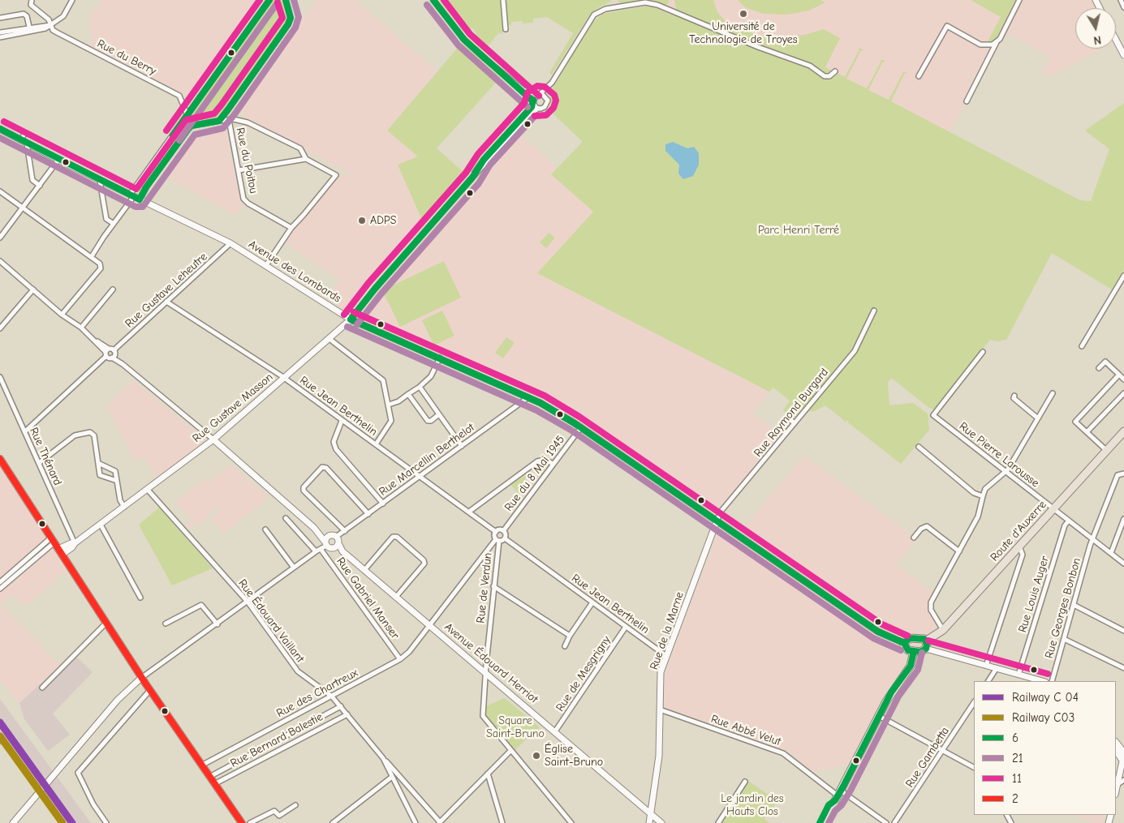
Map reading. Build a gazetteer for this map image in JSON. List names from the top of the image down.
{
  "streets": {
    "main road": ["Route d'Auxerre"],
    "street": [
      "Rue du Berry",
      "Rue du Poitou",
      "Avenue des Lombards",
      "Rue Gustave Leheutre",
      "Rue Jean Berthelin",
      "Rue Gustave Masson",
      "Rue Raymond Burgard",
      "Rue Pierre Larousse",
      "Rue Thénard",
      "Rue Marcellin Berthelot",
      "Rue du 8 Mai 1945",
      "Rue de Verdun",
      "Rue Louis Auger",
      "Rue Gabriel Manser",
      "Rue Georges Bonbon",
      "Rue Édouard Vaillant",
      "Rue de la Marne",
      "Avenue Édouard Herriot",
      "Rue de Mesgrigny",
      "Rue des Chartreux",
      "Rue Abbé Velut",
      "Rue Bernard Balestie",
      "Rue Gambetta"
    ]
  },
  "crossings": [
    ["Avenue des Lombards", "Rue Gustave Leheutre"],
    ["Avenue des Lombards", "Rue Gustave Masson"],
    ["Avenue des Lombards", "Rue Raymond Burgard"],
    ["Avenue des Lombards", "Rue Marcellin Berthelot"],
    ["Avenue des Lombards", "Rue du 8 Mai 1945"],
    ["Avenue des Lombards", "Route d'Auxerre"],
    ["Avenue des Lombards", "Rue de la Marne"],
    ["Rue Gustave Leheutre", "Rue Jean Berthelin"],
    ["Rue Gustave Leheutre", "Rue Thénard"],
    ["Rue Jean Berthelin", "Rue Gustave Masson"],
    ["Rue Jean Berthelin", "Rue Marcellin Berthelot"],
    ["Rue Jean Berthelin", "Rue du 8 Mai 1945"],
    ["Rue Jean Berthelin", "Rue de Verdun"],
    ["Rue Jean Berthelin", "Rue de la Marne"],
    ["Rue Jean Berthelin", "Rue de Mesgrigny"],
    ["Rue Jean Berthelin", "Rue des Chartreux"],
    ["Rue Gustave Masson", "Rue Thénard"],
    ["Rue Gustave Masson", "Rue Édouard Vaillant"],
    ["Rue Raymond Burgard", "Rue de la Marne"],
    ["Rue Pierre Larousse", "Route d'Auxerre"],
    ["Rue Marcellin Berthelot", "Avenue Édouard Herriot"],
    ["Rue du 8 Mai 1945", "Rue de Verdun"],
    ["Rue du 8 Mai 1945", "Rue des Chartreux"],
    ["Rue de Verdun", "Avenue Édouard Herriot"],
    ["Rue de Verdun", "Rue des Chartreux"],
    ["Rue Gabriel Manser", "Rue des Chartreux"],
    ["Rue Édouard Vaillant", "Rue des Chartreux"],
    ["Rue Édouard Vaillant", "Rue Bernard Balestie"],
    ["Rue de la Marne", "Avenue Édouard Herriot"],
    ["Rue de la Marne", "Rue Abbé Velut"],
    ["Avenue Édouard Herriot", "Rue de Mesgrigny"],
    ["Avenue Édouard Herriot", "Rue des Chartreux"]
  ],
  "parks": ["Parc Henri Terré", "Square Saint-Bruno", "Le jardin des Hauts Clos"],
  "places": ["Université de Technologie de Troyes", "ADPS", "Église Saint-Bruno"],
  "lines": [
    "transit line 6",
    "transit line 21",
    "transit line 11",
    "transit line 2",
    "rail line C03"
  ],
  "legend": [
    "Railway C 04",
    "Railway C03",
    "6",
    "21",
    "11",
    "2"
  ],
  "north": "bottom"
}
